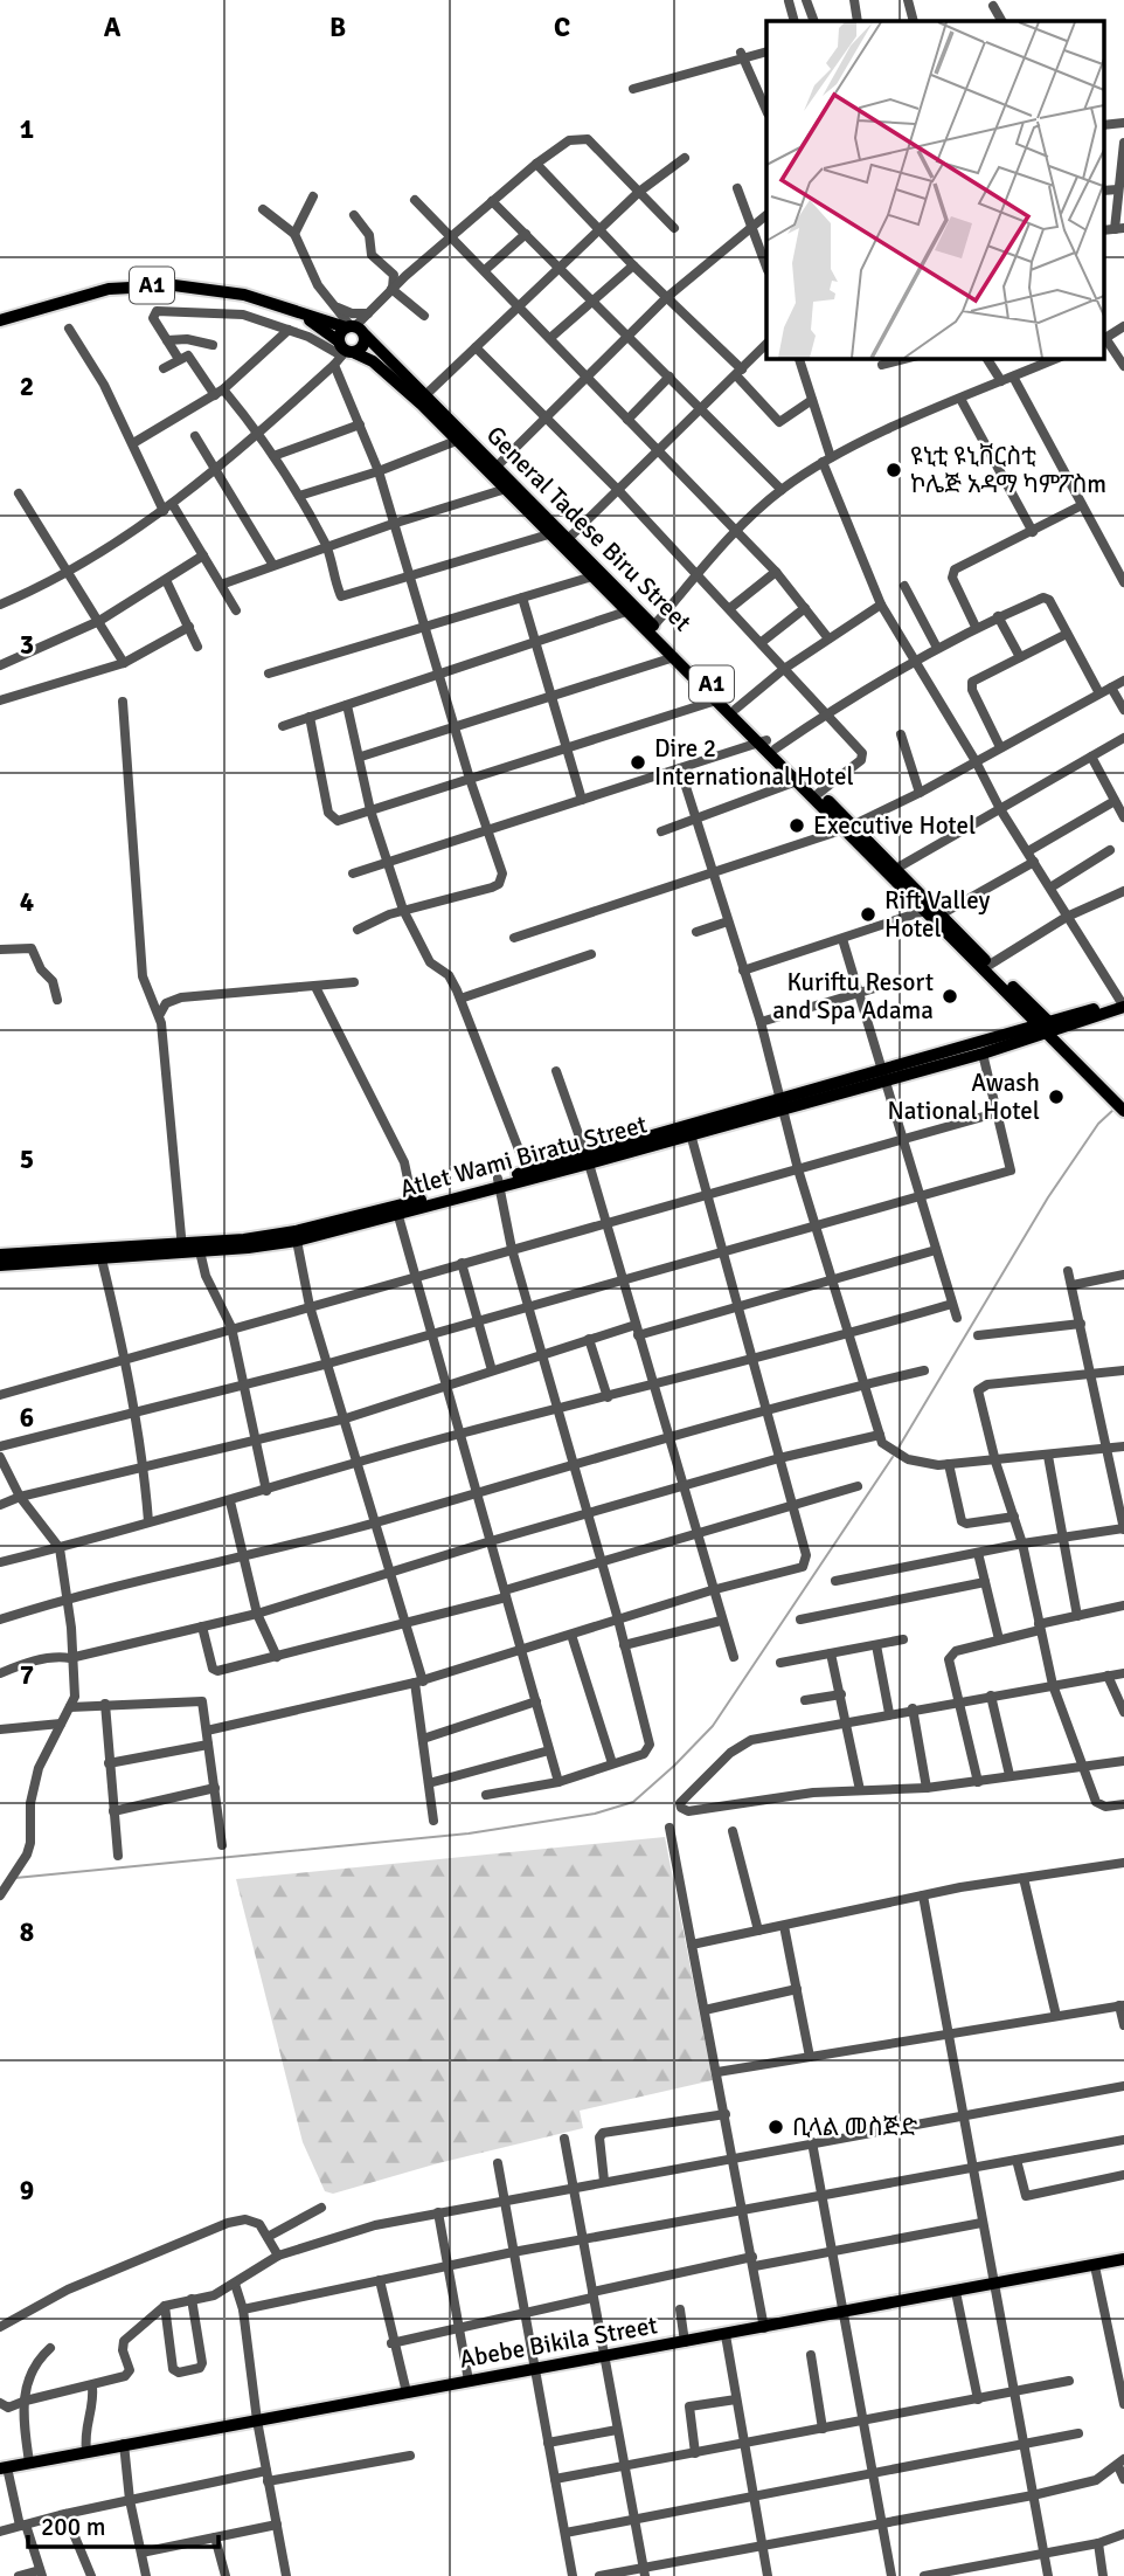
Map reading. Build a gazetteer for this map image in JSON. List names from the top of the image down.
{
  "streets": {
    "main road": [
      "A1",
      "General Tadese Biru Street",
      "Atlet Wami Biratu Street",
      "Abebe Bikila Street"
    ]
  },
  "crossings": [
    ["A1", "General Tadese Biru Street"],
    ["A1", "Atlet Wami Biratu Street"],
    ["General Tadese Biru Street", "Atlet Wami Biratu Street"]
  ],
  "places": [
    "ዩኒቲ ዩኒቨርስቲ ኮሌጅ አዳማ ካምፖስm",
    "Dire 2 International Hotel",
    "Executive Hotel",
    "Rift Valley Hotel",
    "Kuriftu Resort and Spa Adama",
    "Awash National Hotel",
    "ቢላል መስጅድ"
  ],
  "scale_bar": "200 m",
  "grid": {
    "columns": ["A", "B", "C"],
    "rows": [
      "1",
      "2",
      "3",
      "4",
      "5",
      "6",
      "7",
      "8",
      "9"
    ]
  }
}
